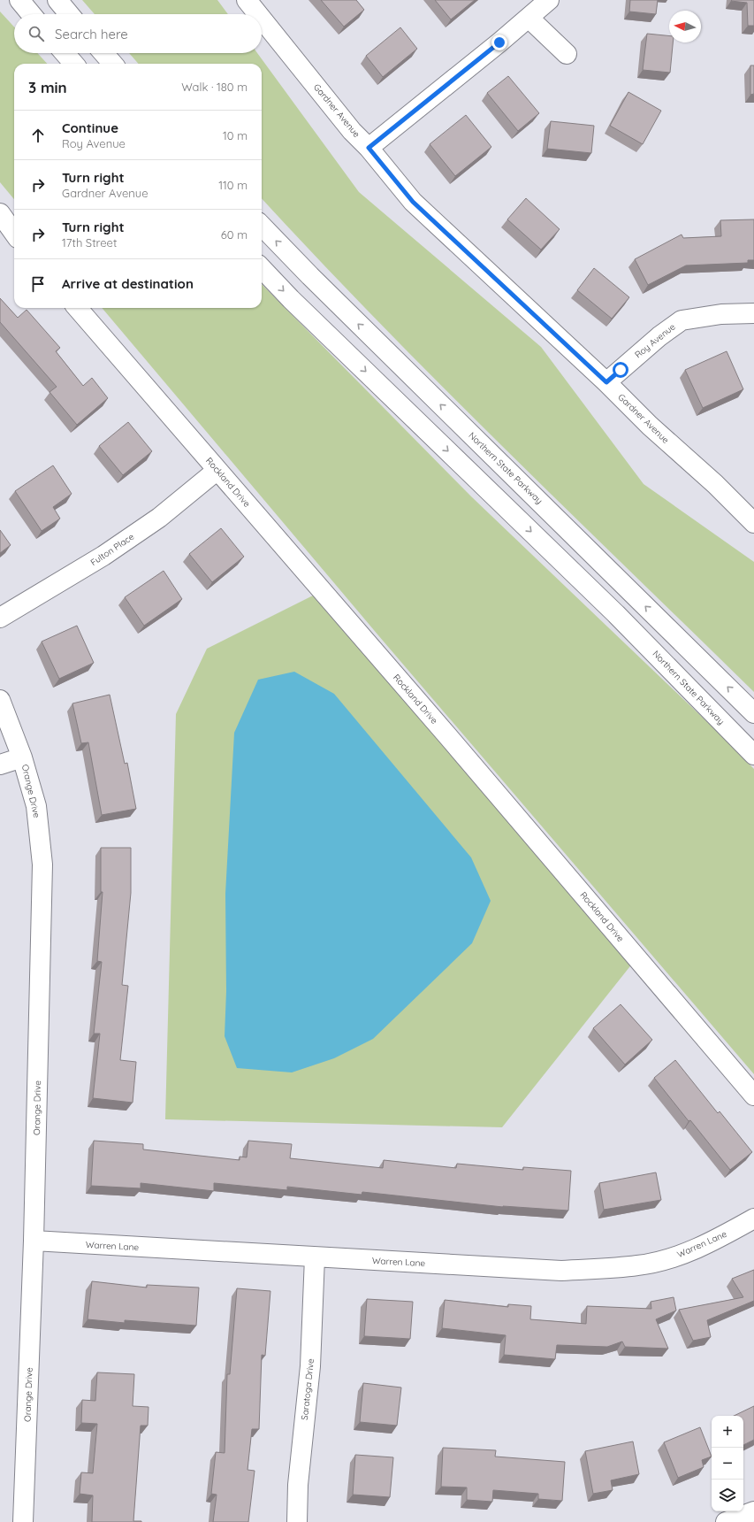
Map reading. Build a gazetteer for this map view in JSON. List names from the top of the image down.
{
  "streets": {
    "main road": [
      "Gardner Avenue",
      "Roy Avenue",
      "Northern State Parkway",
      "Rockland Drive",
      "Fulton Place",
      "Orange Drive",
      "Warren Lane",
      "Saratoga Drive"
    ]
  },
  "crossings": [
    ["Gardner Avenue", "Roy Avenue"],
    ["Rockland Drive", "Fulton Place"],
    ["Orange Drive", "Warren Lane"],
    ["Warren Lane", "Saratoga Drive"]
  ],
  "north": "left",
  "page": {
    "search": "Search here",
    "heading": ["3 min", "Walk · 180 m"],
    "list": [
      ["Continue", "Roy Avenue", "10 m"],
      ["Turn right", "Gardner Avenue", "110 m"],
      ["Turn right", "17th Street", "60 m"],
      "Arrive at destination"
    ],
    "map_buttons": ["+", "−"]
  }
}
